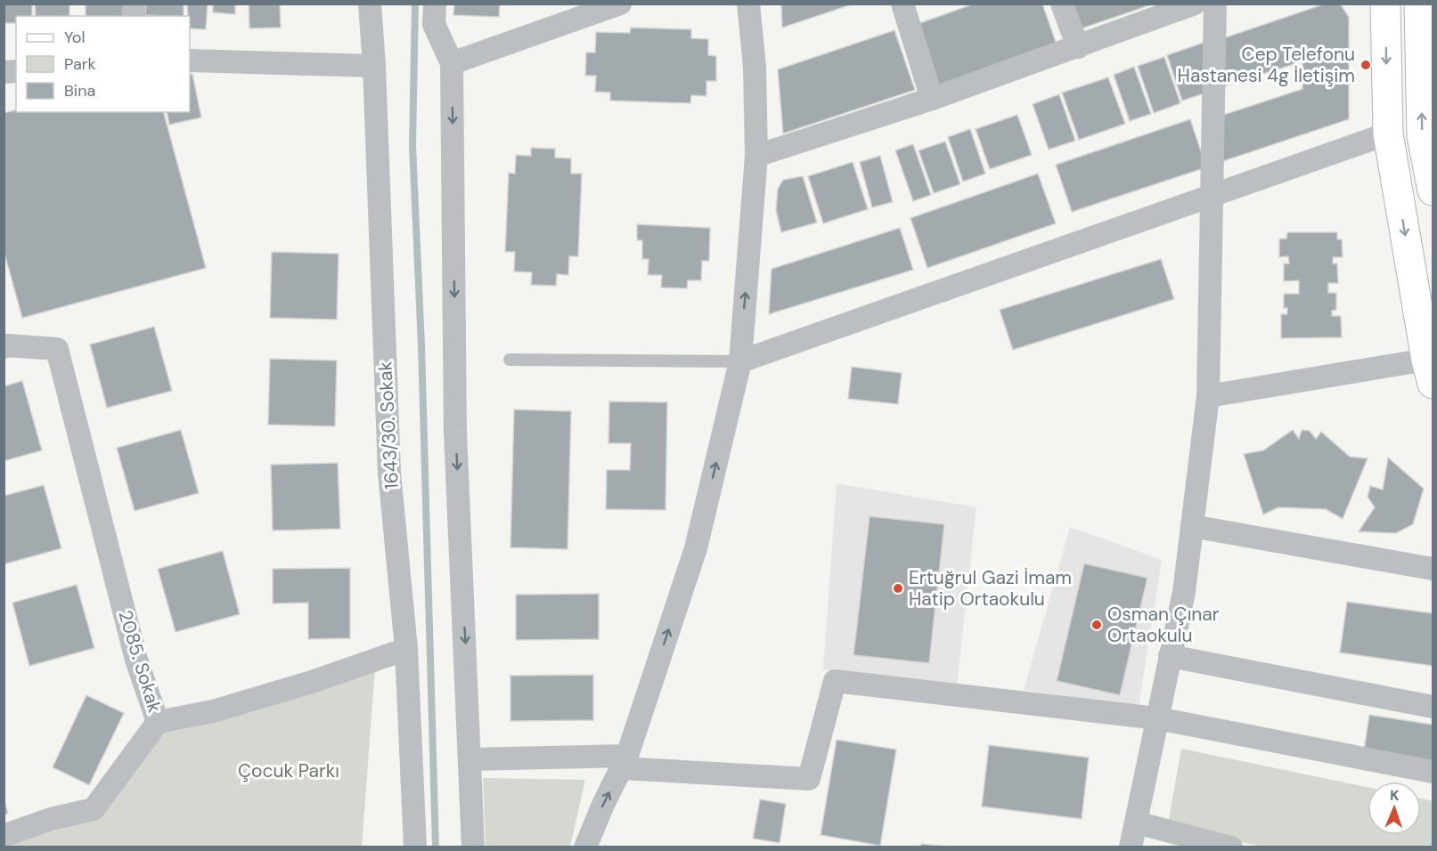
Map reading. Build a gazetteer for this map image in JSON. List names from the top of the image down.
{
  "streets": {
    "street": ["1643/30. Sokak", "2085. Sokak"]
  },
  "crossings": [
    ["1643/30. Sokak", "2085. Sokak"]
  ],
  "parks": ["Çocuk Parkı"],
  "places": ["Cep Telefonu Hastanesi 4g İletişim", "Ertuğrul Gazi İmam Hatip Ortaokulu", "Osman Çınar Ortaokulu"],
  "legend": ["Yol", "Park", "Bina"],
  "north": "top"
}
